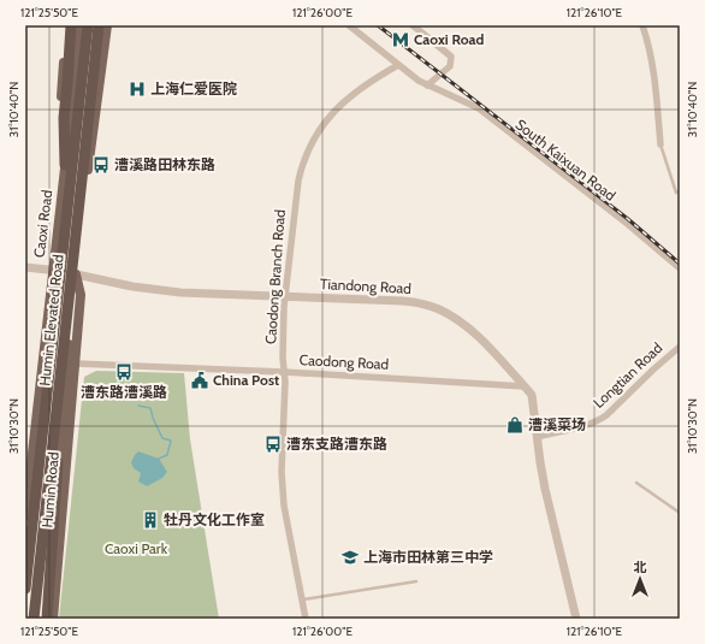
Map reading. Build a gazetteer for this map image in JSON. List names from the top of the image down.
{
  "streets": {
    "highway": ["Humin Elevated Road"],
    "main road": ["Caoxi Road", "Humin Road"],
    "street": [
      "South Kaixuan Road",
      "Caodong Branch Road",
      "Tiandong Road",
      "Caodong Road",
      "Longtian Road"
    ]
  },
  "crossings": [
    ["South Kaixuan Road", "Caodong Branch Road"],
    ["Caoxi Road", "Tiandong Road"],
    ["Caodong Branch Road", "Tiandong Road"],
    ["Caodong Branch Road", "Caodong Road"],
    ["Tiandong Road", "Caodong Road"],
    ["Tiandong Road", "Longtian Road"],
    ["Caodong Road", "Humin Road"]
  ],
  "parks": ["Caoxi Park"],
  "places": {
    "metro station": ["Caoxi Road"],
    "hospital": ["上海仁爱医院"],
    "bus stop": ["漕溪路田林东路", "漕东路漕溪路", "漕东支路漕东路"],
    "public building": ["China Post"],
    "shop": ["漕溪菜场"],
    "building": ["牡丹文化工作室"],
    "school or university": ["上海市田林第三中学"]
  },
  "north": "top",
  "coordinates": [
    "121°25'50\"E",
    "121°26'00\"E",
    "121°26'10\"E",
    "31°10'40\"N",
    "31°10'30\"N"
  ]
}
